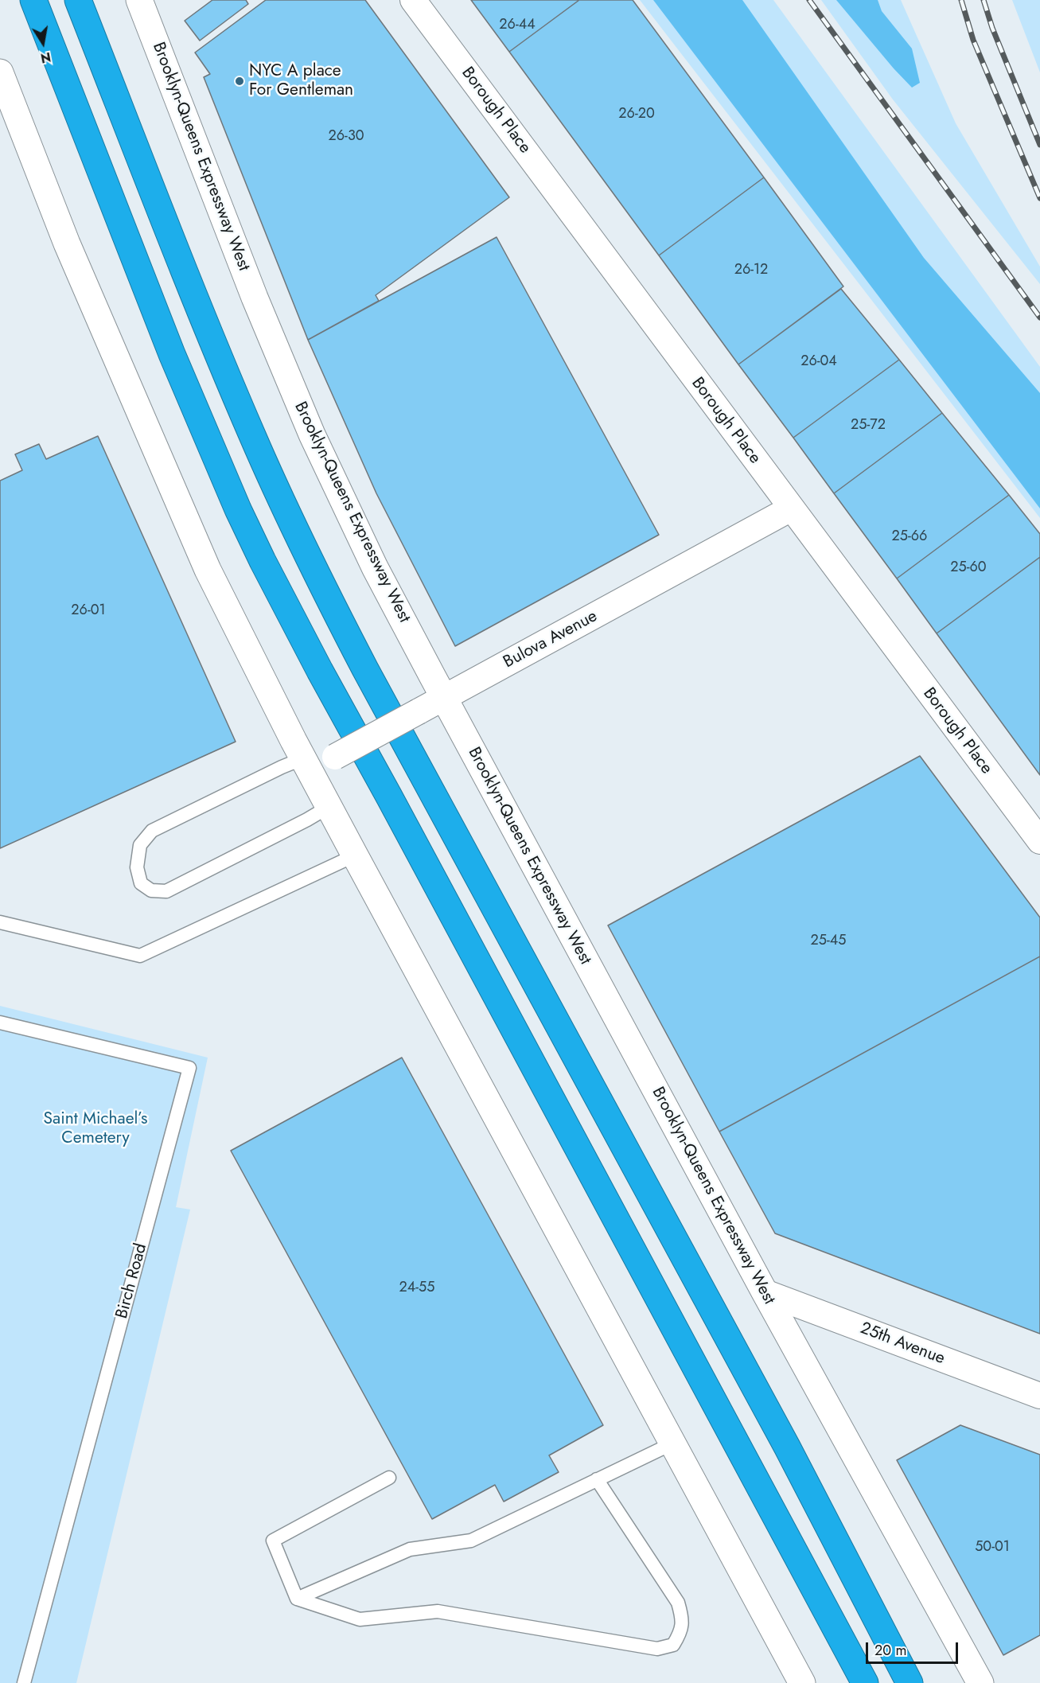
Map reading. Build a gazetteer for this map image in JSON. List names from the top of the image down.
{
  "streets": {
    "street": [
      "Borough Place",
      "Brooklyn-Queens Expressway West",
      "Bulova Avenue",
      "25th Avenue"
    ],
    "lane": ["Birch Road"]
  },
  "crossings": [
    ["Borough Place", "Bulova Avenue"],
    ["Brooklyn-Queens Expressway West", "Bulova Avenue"],
    ["Brooklyn-Queens Expressway West", "25th Avenue"]
  ],
  "parks": ["Saint Michael’s Cemetery"],
  "places": ["NYC A place For Gentleman"],
  "house_numbers": [
    "26-44",
    "26-20",
    "26-30",
    "26-12",
    "26-04",
    "25-72",
    "25-66",
    "25-60",
    "26-01",
    "25-45",
    "24-55",
    "50-01"
  ],
  "scale_bar": "20 m",
  "north": "bottom"
}
